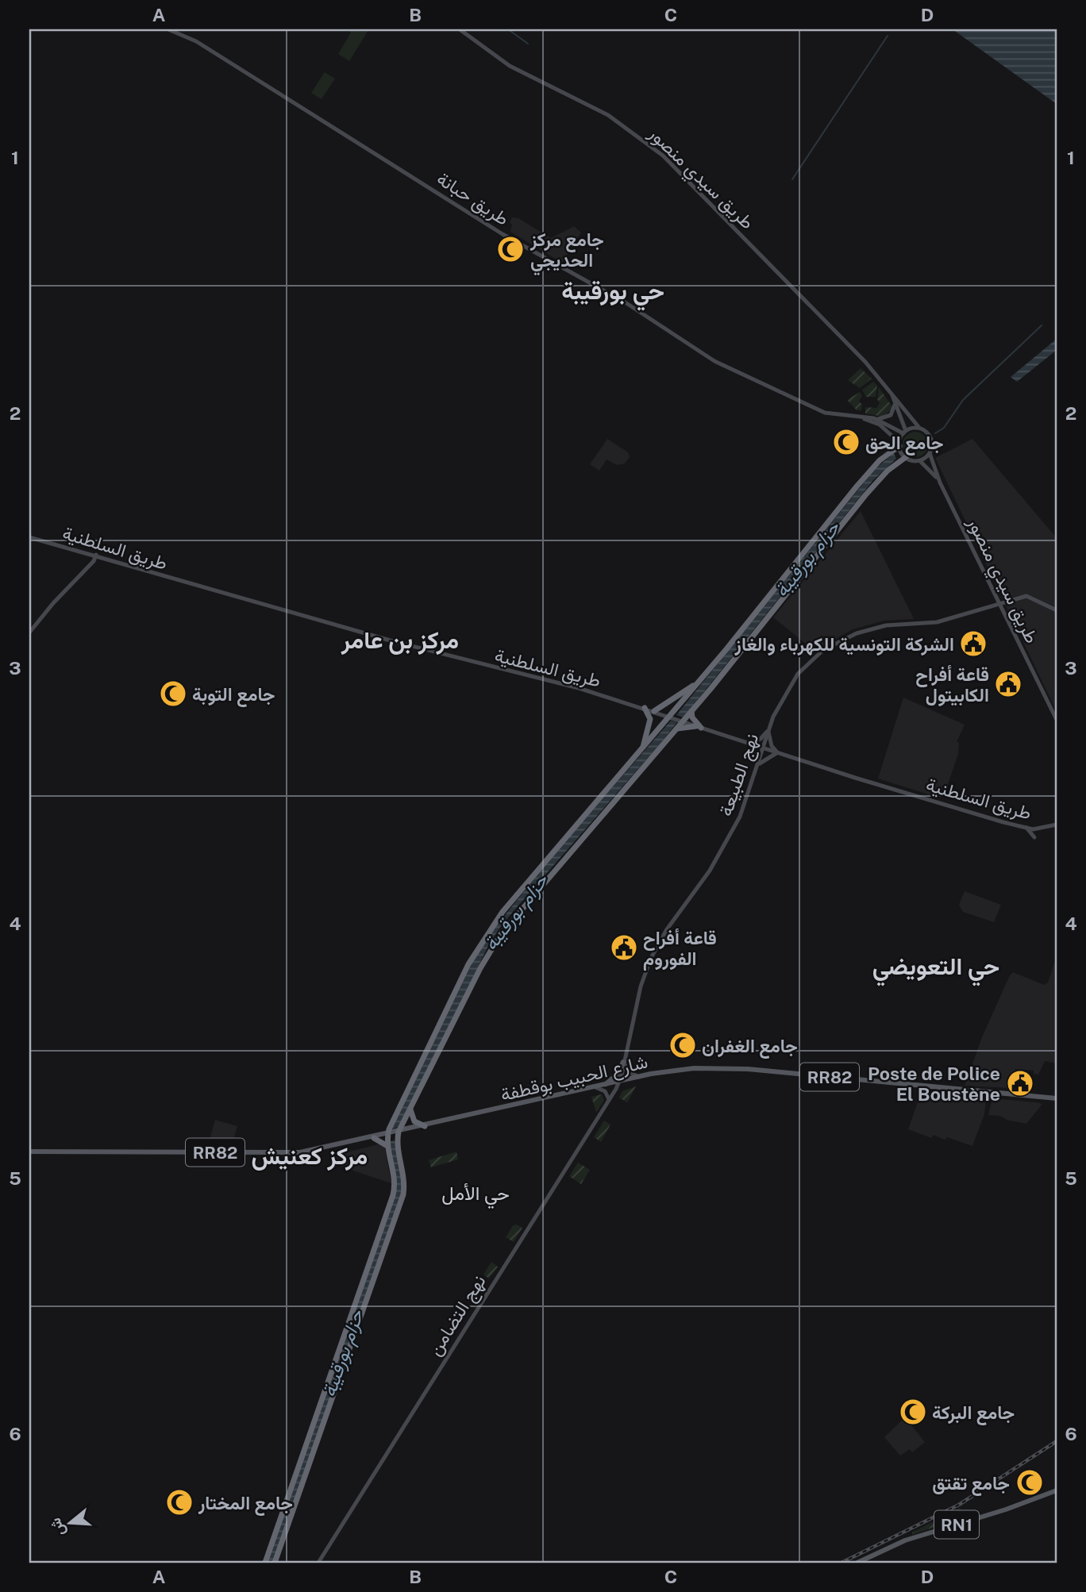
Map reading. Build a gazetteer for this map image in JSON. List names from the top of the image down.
{
  "streets": {
    "main road": ["RR82", "شارع الحبيب بوقطفة", "RN1"],
    "street": [
      "طريق سيدي منصور",
      "طريق حبانة",
      "طريق السلطنية",
      "نهج الطبيعة",
      "نهج التضامن"
    ]
  },
  "crossings": [
    ["طريق سيدي منصور", "طريق حبانة"],
    ["طريق سيدي منصور", "نهج الطبيعة"],
    ["طريق السلطنية", "نهج الطبيعة"],
    ["نهج الطبيعة", "شارع الحبيب بوقطفة"],
    ["نهج الطبيعة", "نهج التضامن"],
    ["RR82", "شارع الحبيب بوقطفة"],
    ["شارع الحبيب بوقطفة", "نهج التضامن"]
  ],
  "districts": [
    "حي بورقيبة",
    "مركز بن عامر",
    "حي التعويضي",
    "مركز كعنيش",
    "حي الأمل"
  ],
  "water": ["حزام بورقيبة"],
  "places": {
    "mosque": [
      "جامع مركز الحديجي",
      "جامع الحق",
      "جامع التوبة",
      "جامع الغفران",
      "جامع البركة",
      "جامع تقتق",
      "جامع المختار"
    ],
    "public building": [
      "الشركة التونسية للكهرباء والغاز",
      "قاعة أفراح الكابيتول",
      "قاعة أفراح الفوروم",
      "Poste de Police El Boustène"
    ]
  },
  "north": "left",
  "grid": {
    "columns": [
      "A",
      "B",
      "C",
      "D"
    ],
    "rows": [
      "1",
      "2",
      "3",
      "4",
      "5",
      "6"
    ]
  }
}
